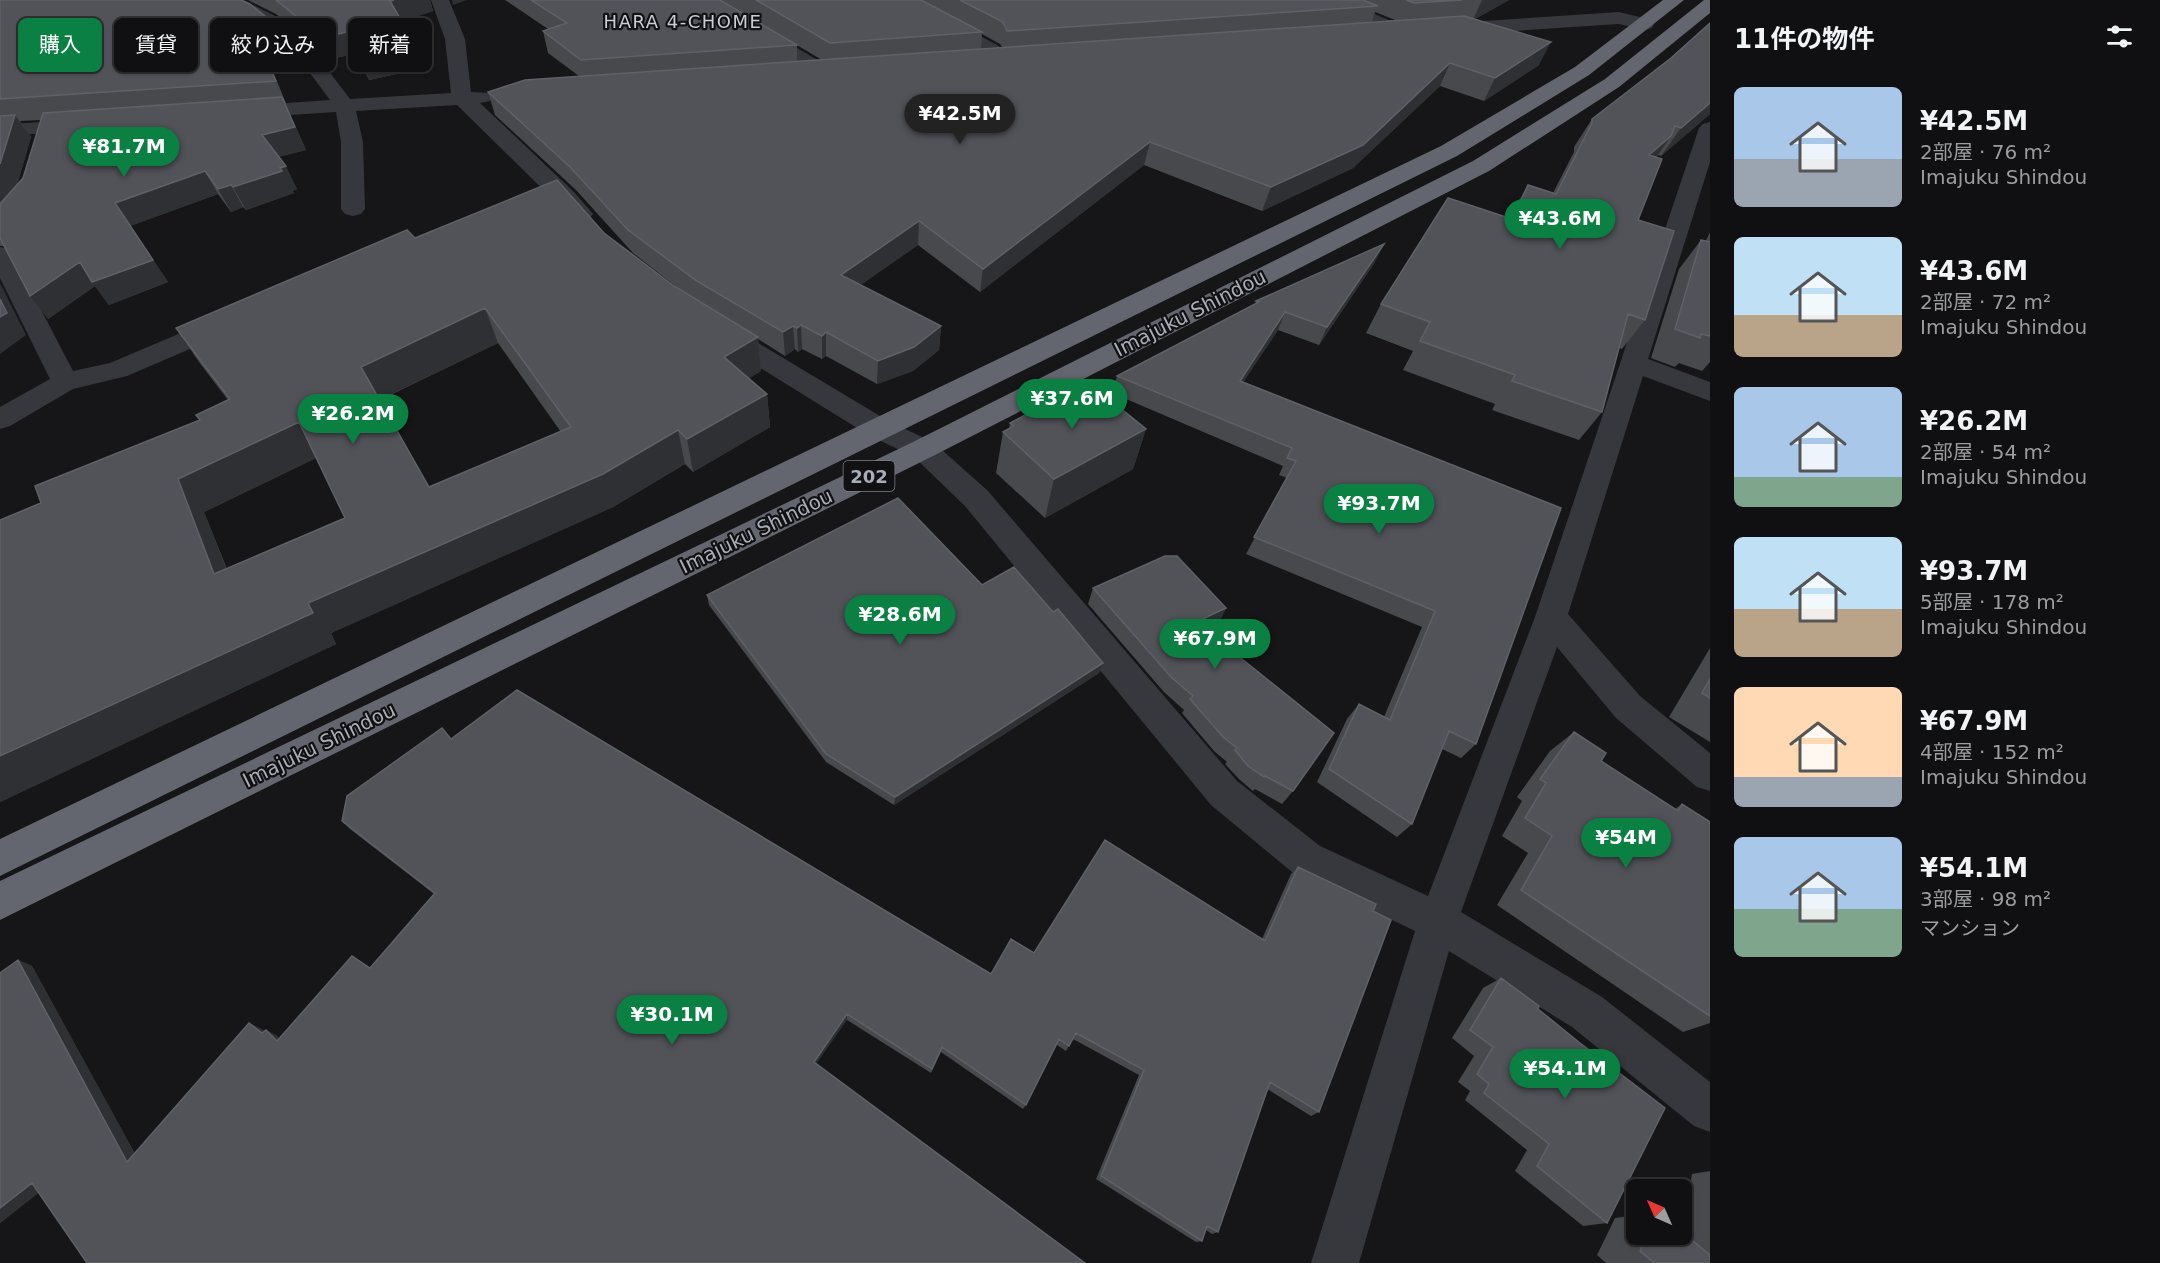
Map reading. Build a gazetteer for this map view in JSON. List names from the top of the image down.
{
  "streets": {
    "highway": ["Imajuku Shindou", "202"]
  },
  "districts": ["HARA 4-CHOME"],
  "north": "top left",
  "page": {
    "heading": "11件の物件",
    "chip": [
      "購入",
      "賃貸",
      "絞り込み",
      "新着"
    ],
    "list": [
      {
        "name": "¥42.5M",
        "note": "2部屋 · 76 m² · Imajuku Shindou"
      },
      {
        "name": "¥43.6M",
        "note": "2部屋 · 72 m² · Imajuku Shindou"
      },
      {
        "name": "¥26.2M",
        "note": "2部屋 · 54 m² · Imajuku Shindou"
      },
      {
        "name": "¥93.7M",
        "note": "5部屋 · 178 m² · Imajuku Shindou"
      },
      {
        "name": "¥67.9M",
        "note": "4部屋 · 152 m² · Imajuku Shindou"
      },
      {
        "name": "¥54.1M",
        "note": "3部屋 · 98 m² · マンション"
      }
    ],
    "price": [
      "¥42.5M",
      "¥81.7M",
      "¥43.6M",
      "¥37.6M",
      "¥26.2M",
      "¥93.7M",
      "¥28.6M",
      "¥67.9M",
      "¥54M",
      "¥30.1M",
      "¥54.1M"
    ]
  }
}
